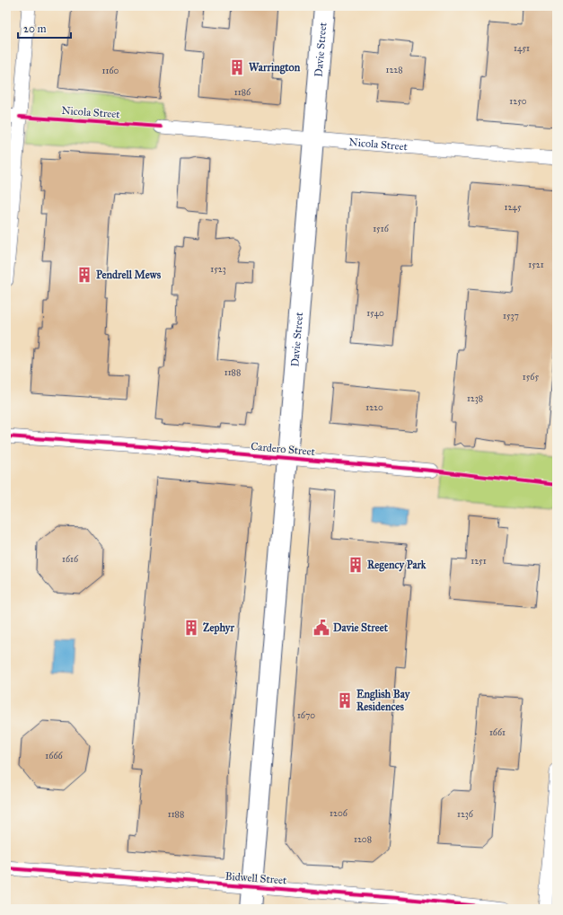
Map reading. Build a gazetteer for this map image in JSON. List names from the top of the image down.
{
  "streets": {
    "main road": ["Davie Street"],
    "street": ["Nicola Street", "Cardero Street", "Bidwell Street"]
  },
  "crossings": [
    ["Davie Street", "Nicola Street"],
    ["Davie Street", "Cardero Street"],
    ["Davie Street", "Bidwell Street"]
  ],
  "places": {
    "building": [
      "Warrington",
      "Pendrell Mews",
      "Regency Park",
      "Zephyr",
      "English Bay Residences"
    ],
    "public building": ["Davie Street"]
  },
  "house_numbers": [
    "1451",
    "1228",
    "1160",
    "1186",
    "1250",
    "1245",
    "1516",
    "1521",
    "1523",
    "1540",
    "1537",
    "1188",
    "1565",
    "1238",
    "1220",
    "1616",
    "1251",
    "1670",
    "1661",
    "1666",
    "1206",
    "1188",
    "1236",
    "1208"
  ],
  "scale_bar": "20 m"
}
